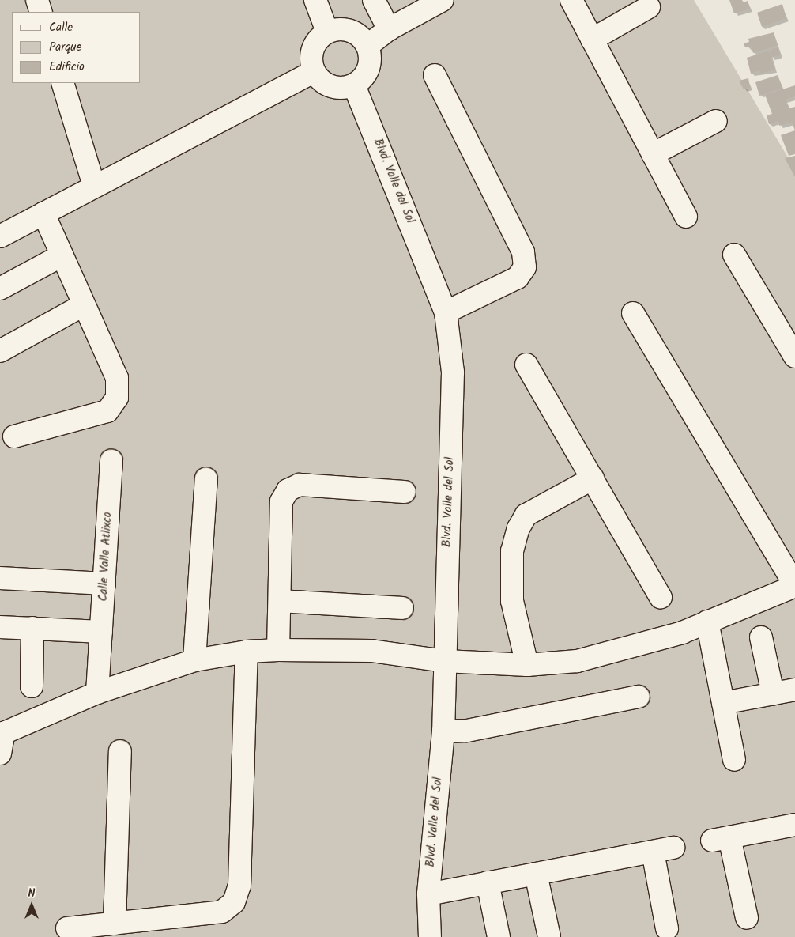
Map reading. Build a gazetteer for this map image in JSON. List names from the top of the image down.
{
  "streets": {
    "street": ["Blvd. Valle del Sol", "Calle Valle Atlixco"]
  },
  "legend": ["Calle", "Parque", "Edificio"],
  "north": "top"
}
